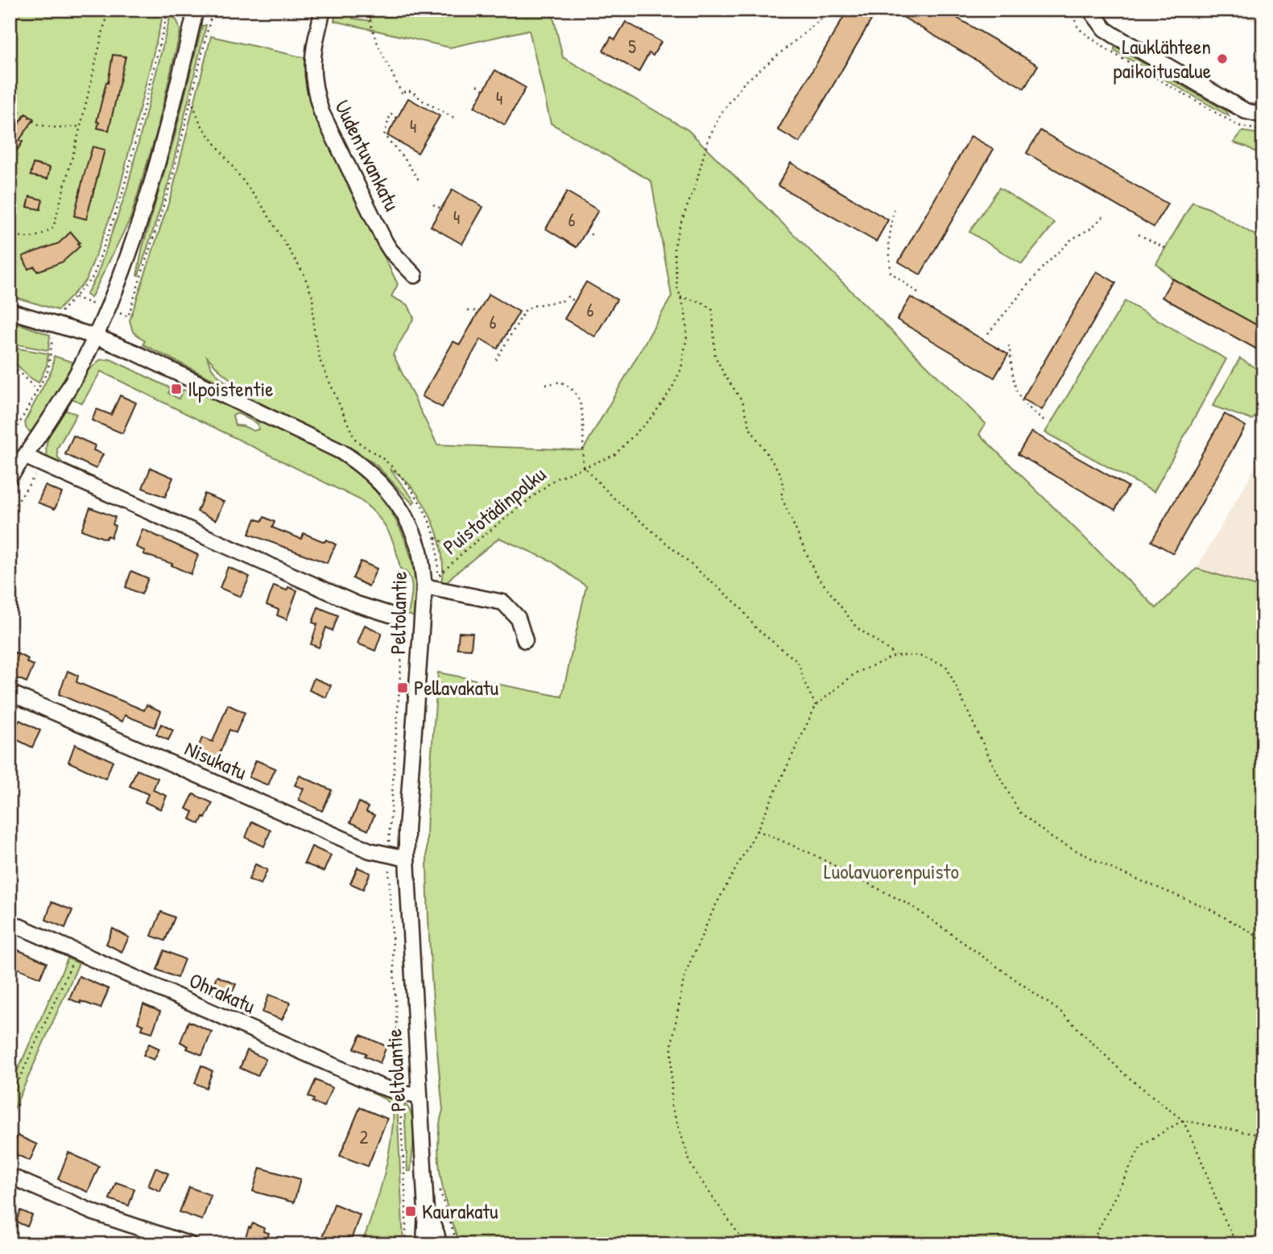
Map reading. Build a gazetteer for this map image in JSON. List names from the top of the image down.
{
  "streets": {
    "street": [
      "Uudentuvankatu",
      "Peltolantie",
      "Nisukatu",
      "Ohrakatu"
    ],
    "path": ["Puistotädinpolku"]
  },
  "crossings": [
    ["Peltolantie", "Nisukatu"],
    ["Peltolantie", "Ohrakatu"]
  ],
  "parks": ["Luolavuorenpuisto"],
  "places": {
    "other": ["Lauklähteen paikoitusalue"],
    "transit": ["Ilpoistentie", "Pellavakatu", "Kaurakatu"]
  },
  "house_numbers": [
    "5",
    "4",
    "4",
    "4",
    "6",
    "6",
    "6",
    "2"
  ]
}
